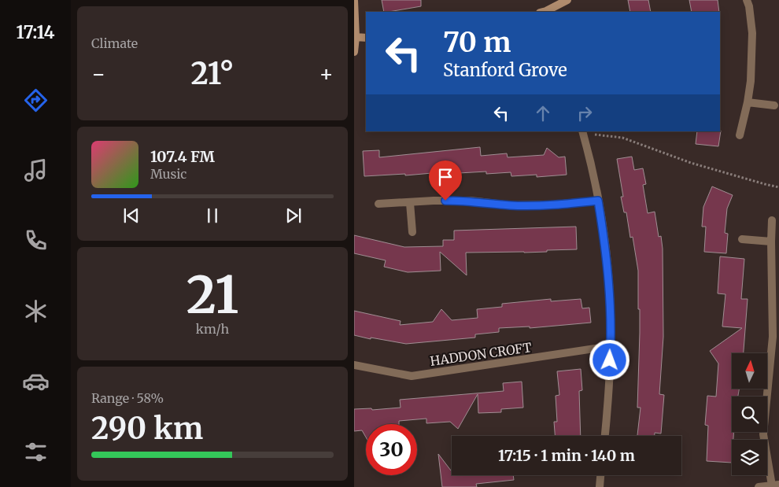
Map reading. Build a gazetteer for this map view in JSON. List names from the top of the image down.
{
  "streets": {
    "street": ["HADDON CROFT"]
  },
  "north": "top",
  "page": {
    "tabs": "17:14",
    "tile": [
      "Climate",
      ["21", "km/h"],
      ["Range · 58%", "290 km"]
    ],
    "turn": ["70 m", "Stanford Grove"],
    "heat": ["−", "21°", "+"],
    "song": ["107.4 FM", "Music"],
    "limit": "30",
    "trip": "17:15 · 1 min · 140 m"
  }
}
